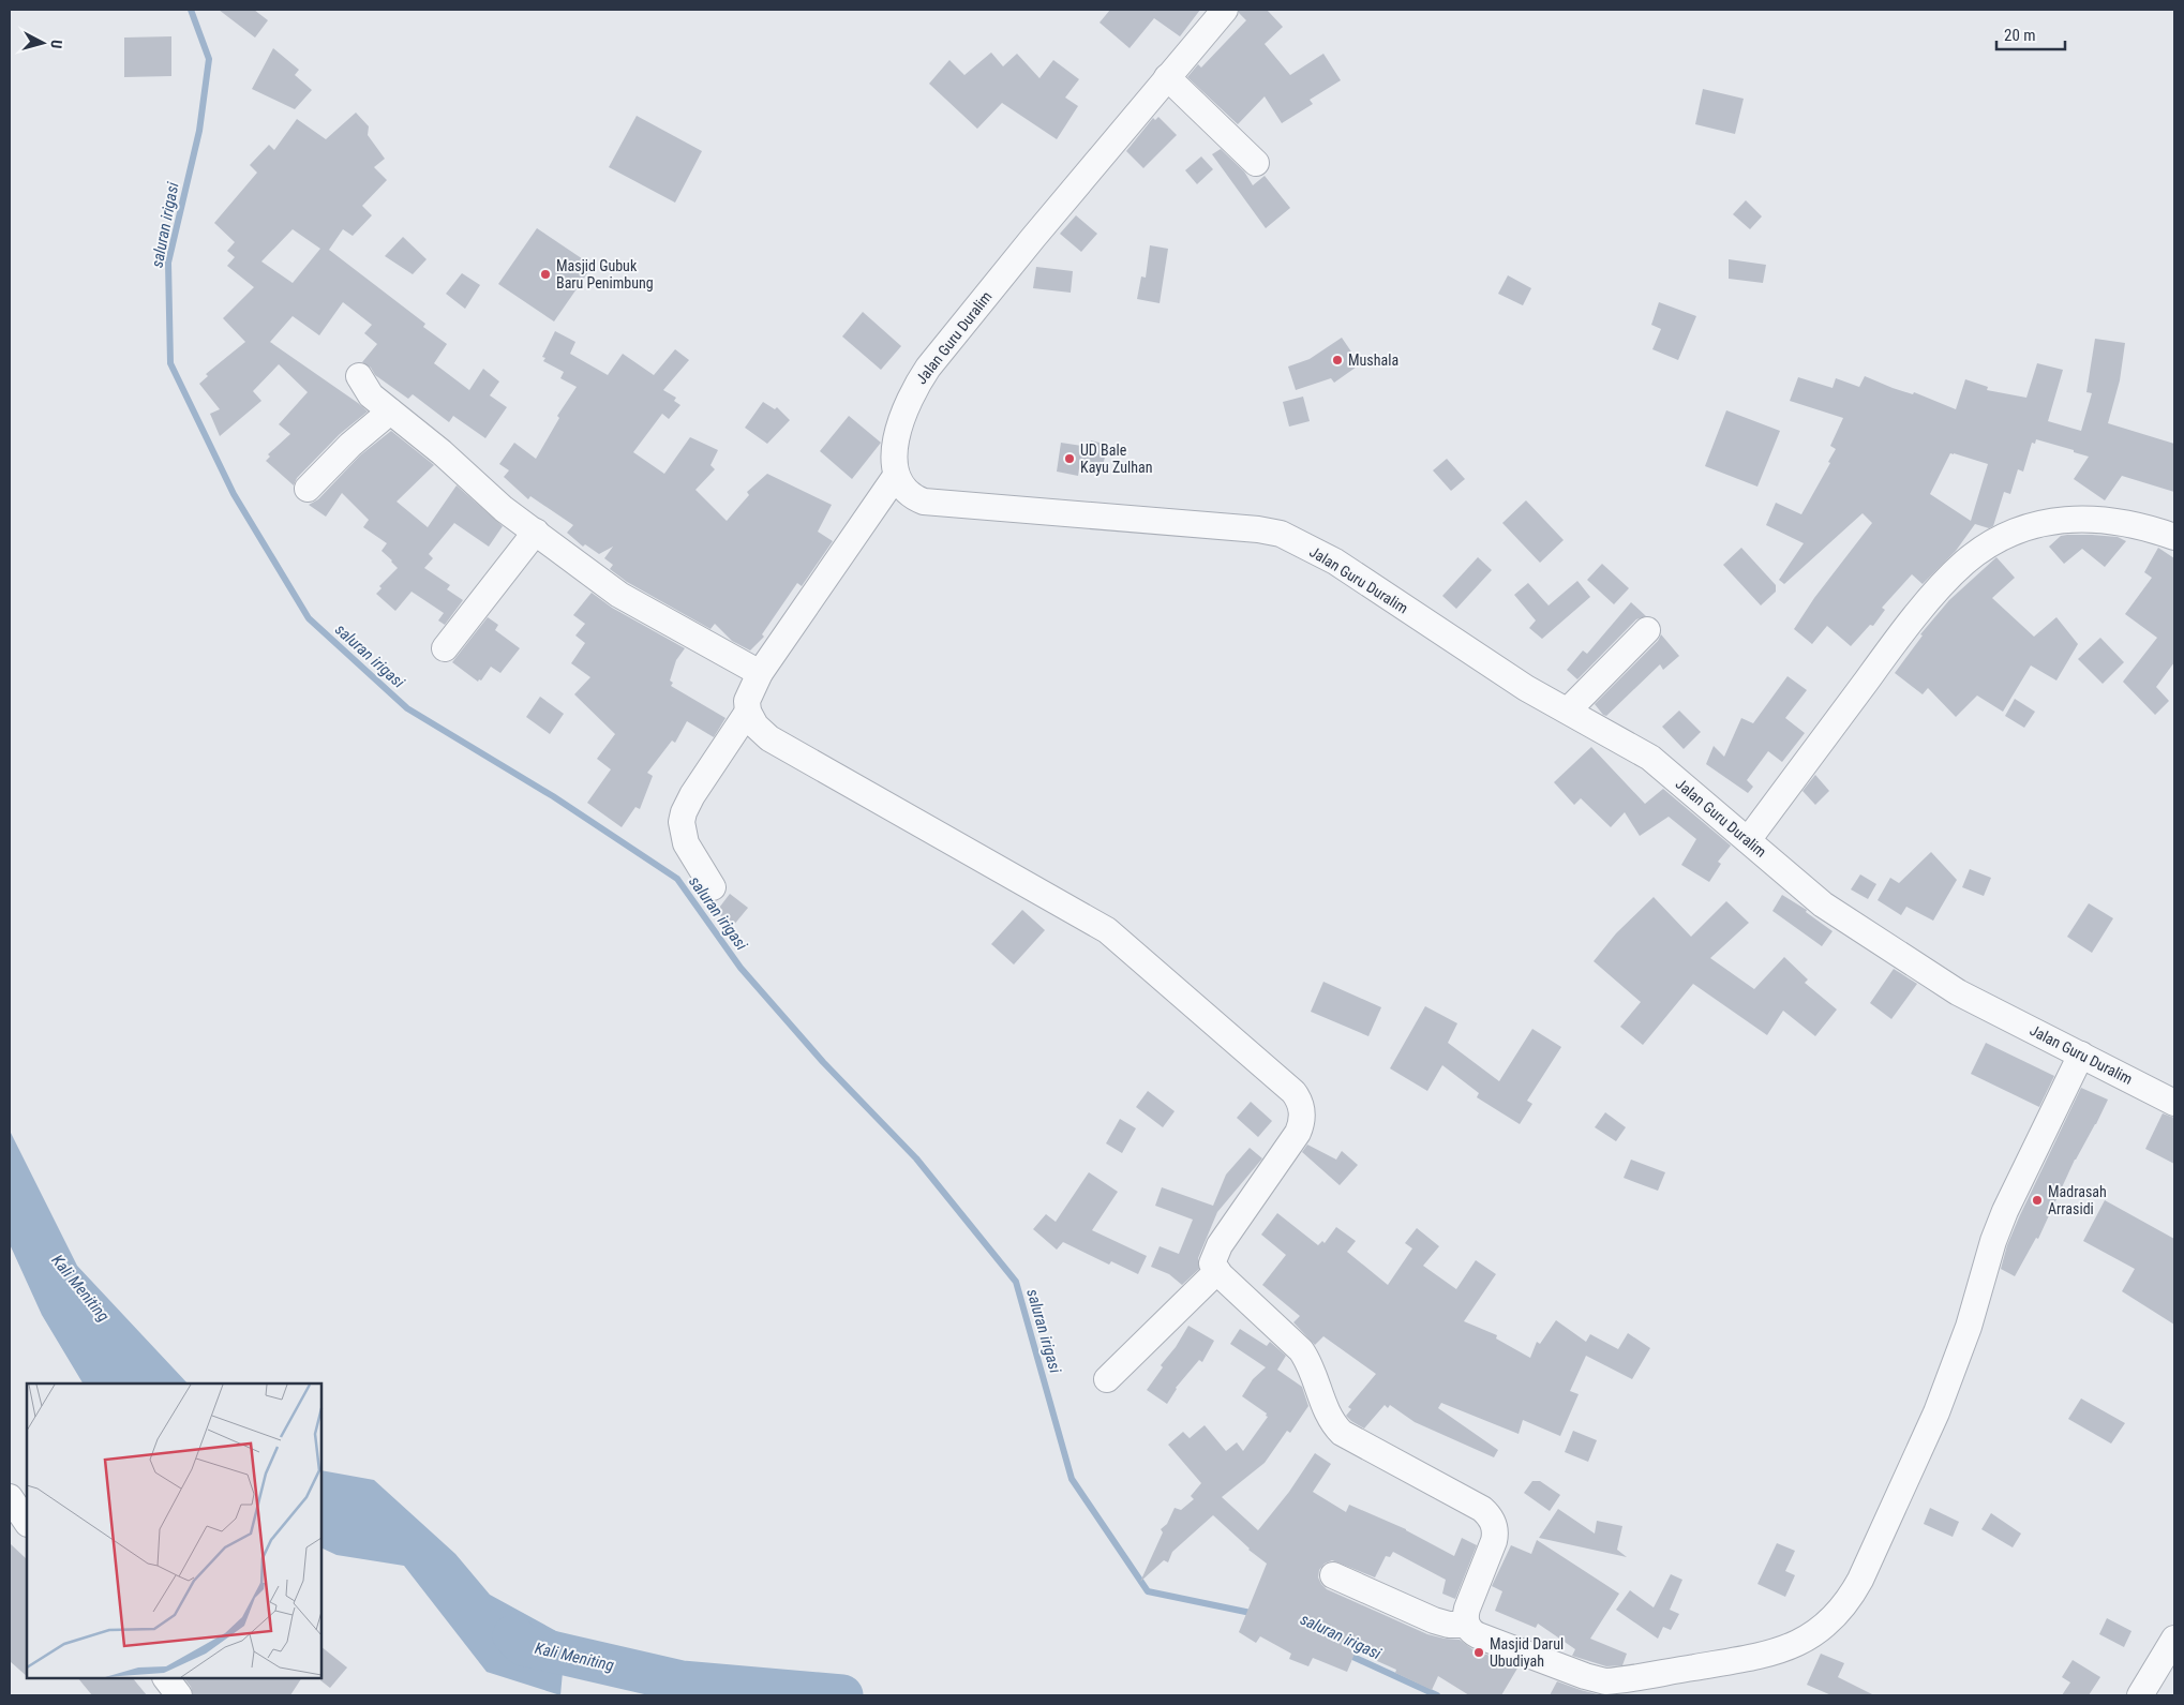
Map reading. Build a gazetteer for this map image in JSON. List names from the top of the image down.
{
  "streets": {
    "street": ["Jalan Guru Duralim"]
  },
  "water": ["saluran irigasi", "Kali Meniting"],
  "places": [
    "Masjid Gubuk Baru Penimbung",
    "Mushala",
    "UD Bale Kayu Zulhan",
    "Madrasah Arrasidi",
    "Masjid Darul Ubudiyah"
  ],
  "scale_bar": "20 m",
  "north": "right"
}
